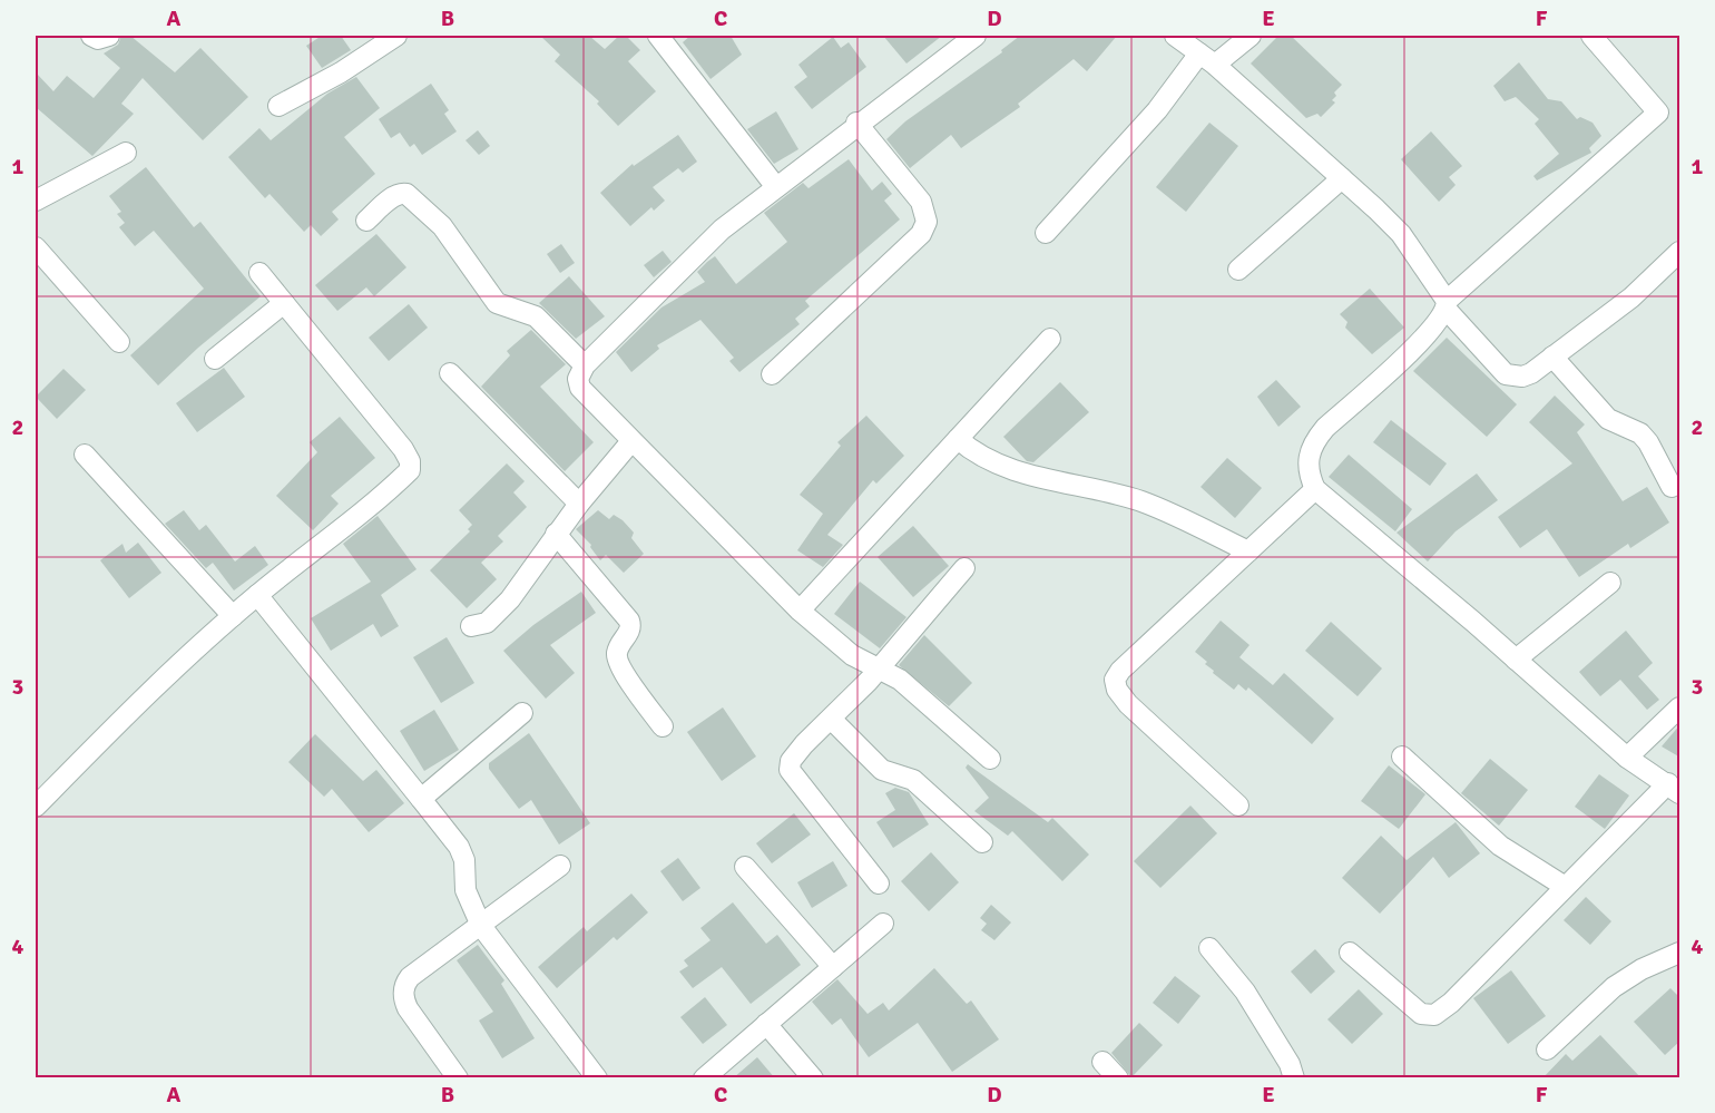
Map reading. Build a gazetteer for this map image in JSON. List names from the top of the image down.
{
  "grid": {
    "columns": [
      "A",
      "B",
      "C",
      "D",
      "E",
      "F"
    ],
    "rows": [
      "1",
      "2",
      "3",
      "4"
    ]
  }
}
